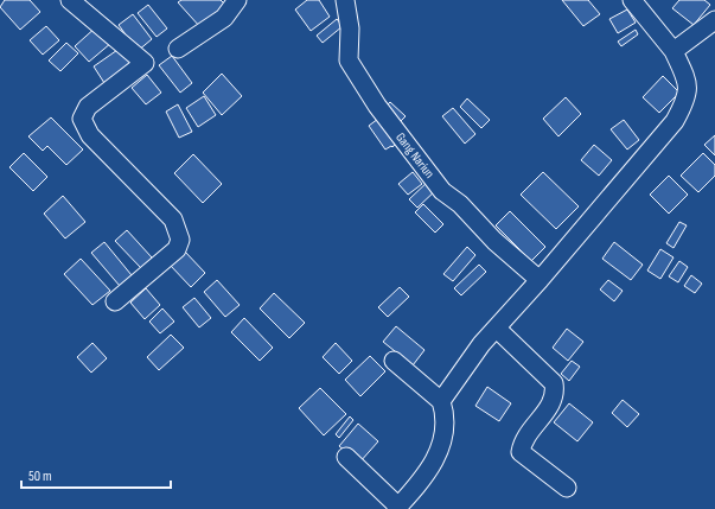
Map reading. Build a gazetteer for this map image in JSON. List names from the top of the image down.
{
  "streets": {
    "street": ["Gang Nariun"]
  },
  "scale_bar": "50 m"
}
